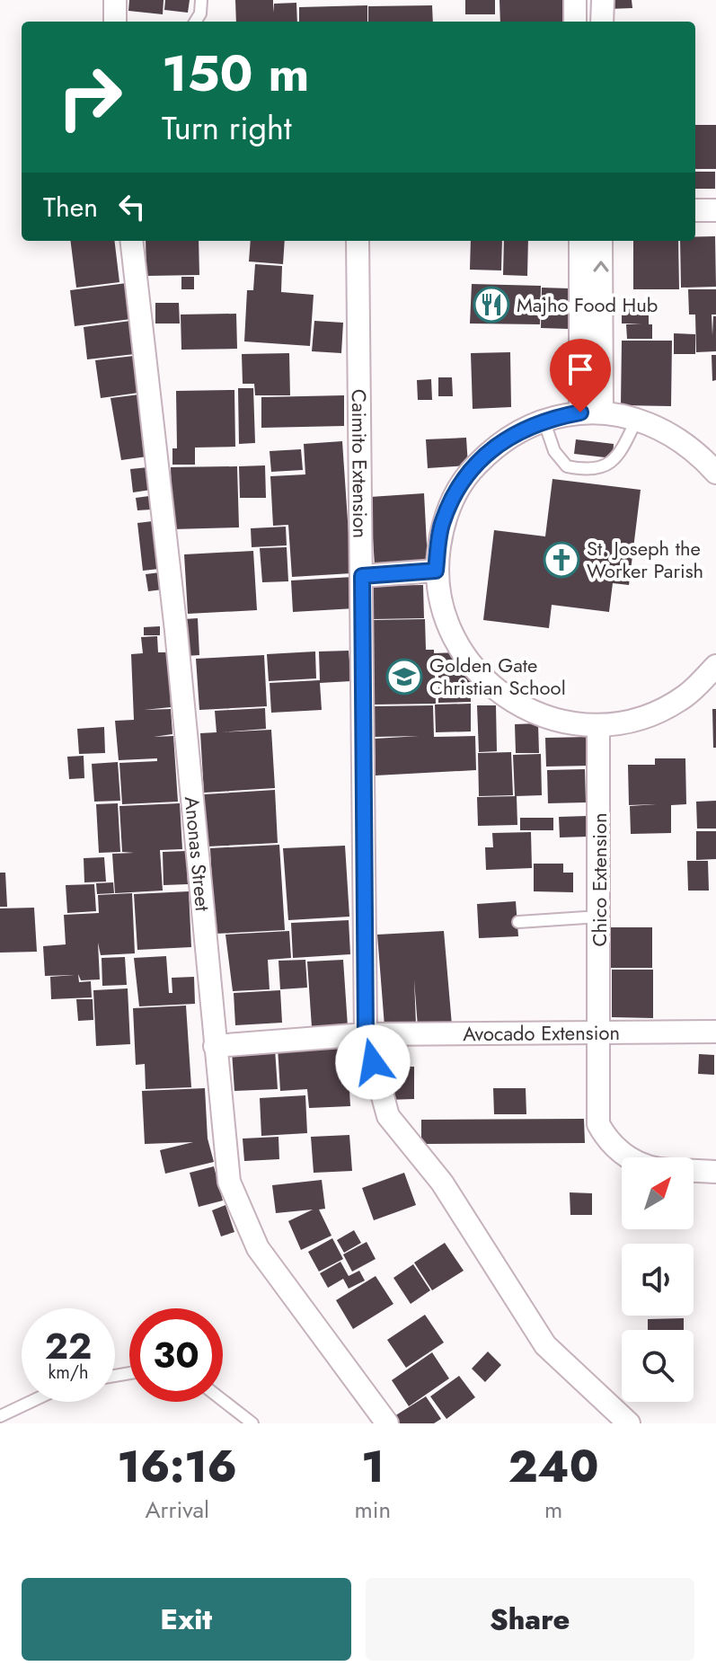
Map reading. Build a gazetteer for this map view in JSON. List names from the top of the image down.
{
  "streets": {
    "street": [
      "Caimito Extension",
      "Anonas Street",
      "Chico Extension",
      "Avocado Extension"
    ]
  },
  "crossings": [
    ["Caimito Extension", "Avocado Extension"],
    ["Anonas Street", "Avocado Extension"],
    ["Chico Extension", "Avocado Extension"]
  ],
  "places": {
    "restaurant": ["Majho Food Hub"],
    "church": ["St. Joseph the Worker Parish"],
    "school or university": ["Golden Gate Christian School"]
  },
  "north": "top right",
  "page": {
    "turn": ["150 m", "Turn right"],
    "then": "Then",
    "speed": "22 km/h",
    "limit": "30",
    "eta": [
      "16:16",
      "Arrival",
      "1",
      "min",
      "240",
      "m"
    ],
    "buttons": ["Exit", "Share"]
  }
}
